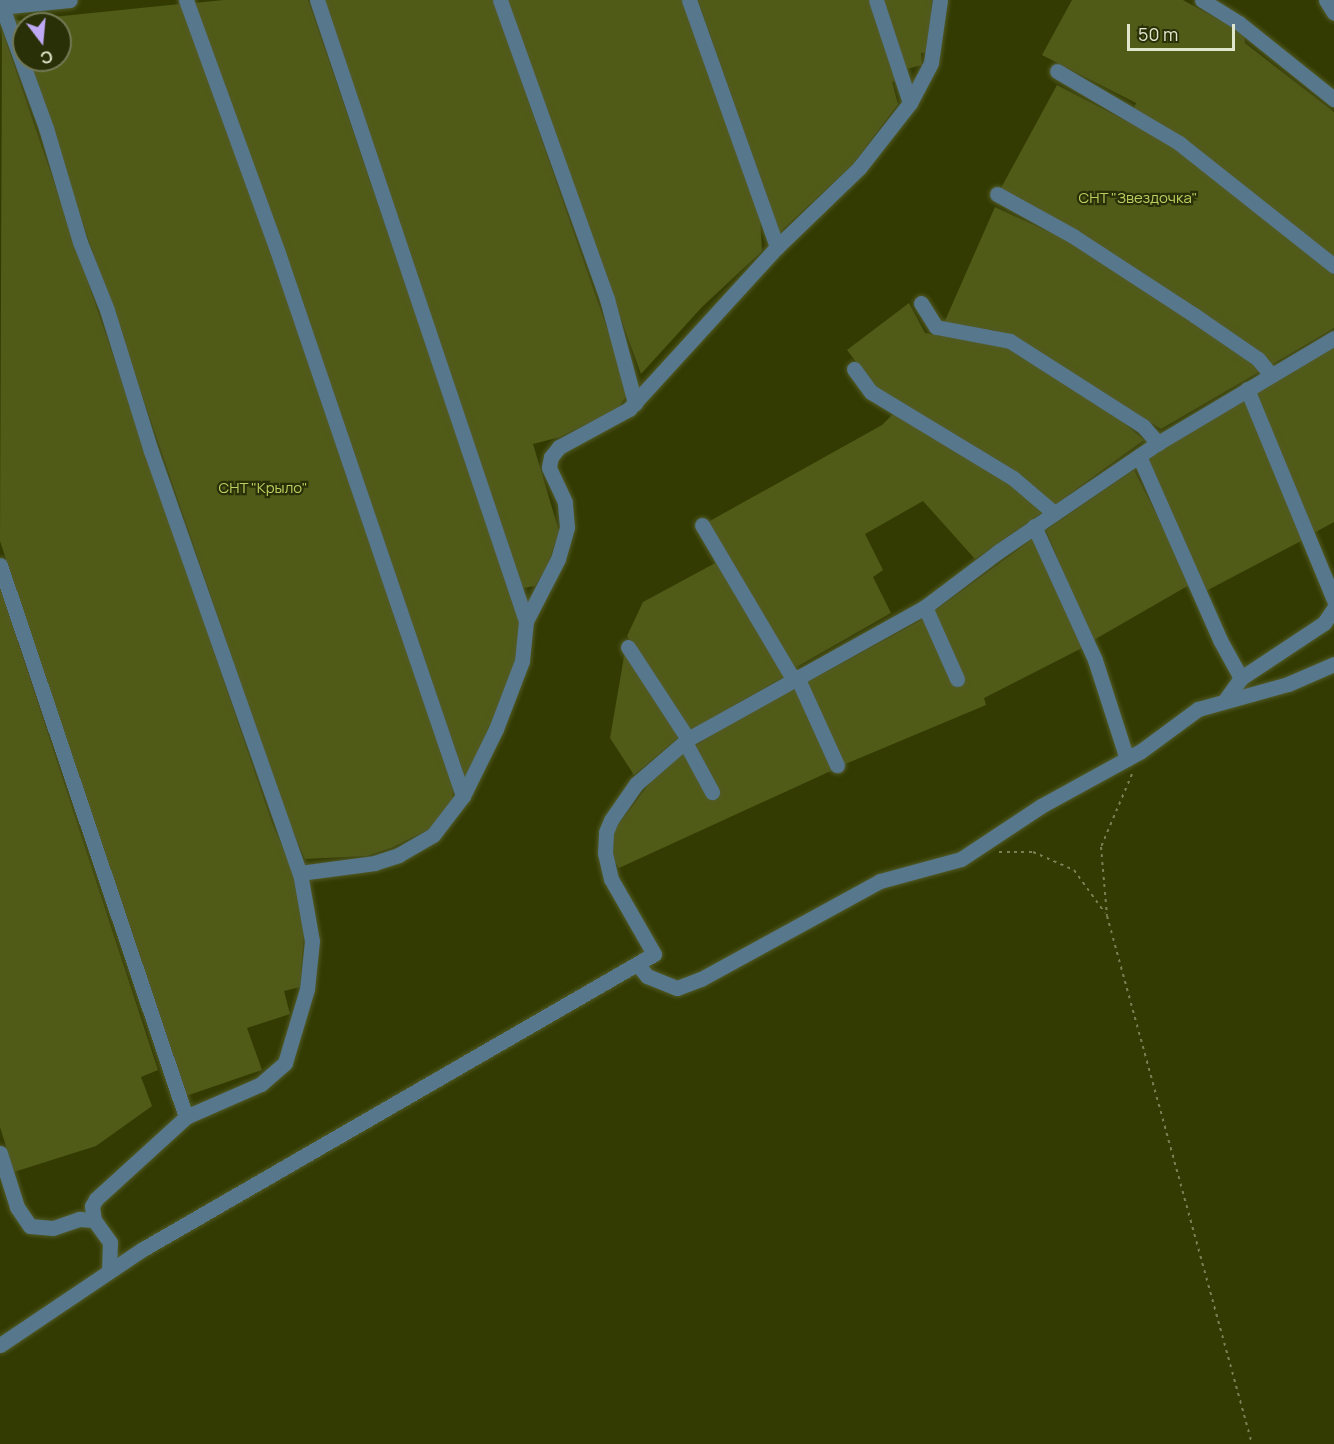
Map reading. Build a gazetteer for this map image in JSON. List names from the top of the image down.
{
  "parks": ["СНТ \"Звездочка\"", "СНТ \"Крыло\""],
  "scale_bar": "50 m",
  "north": "bottom"
}
